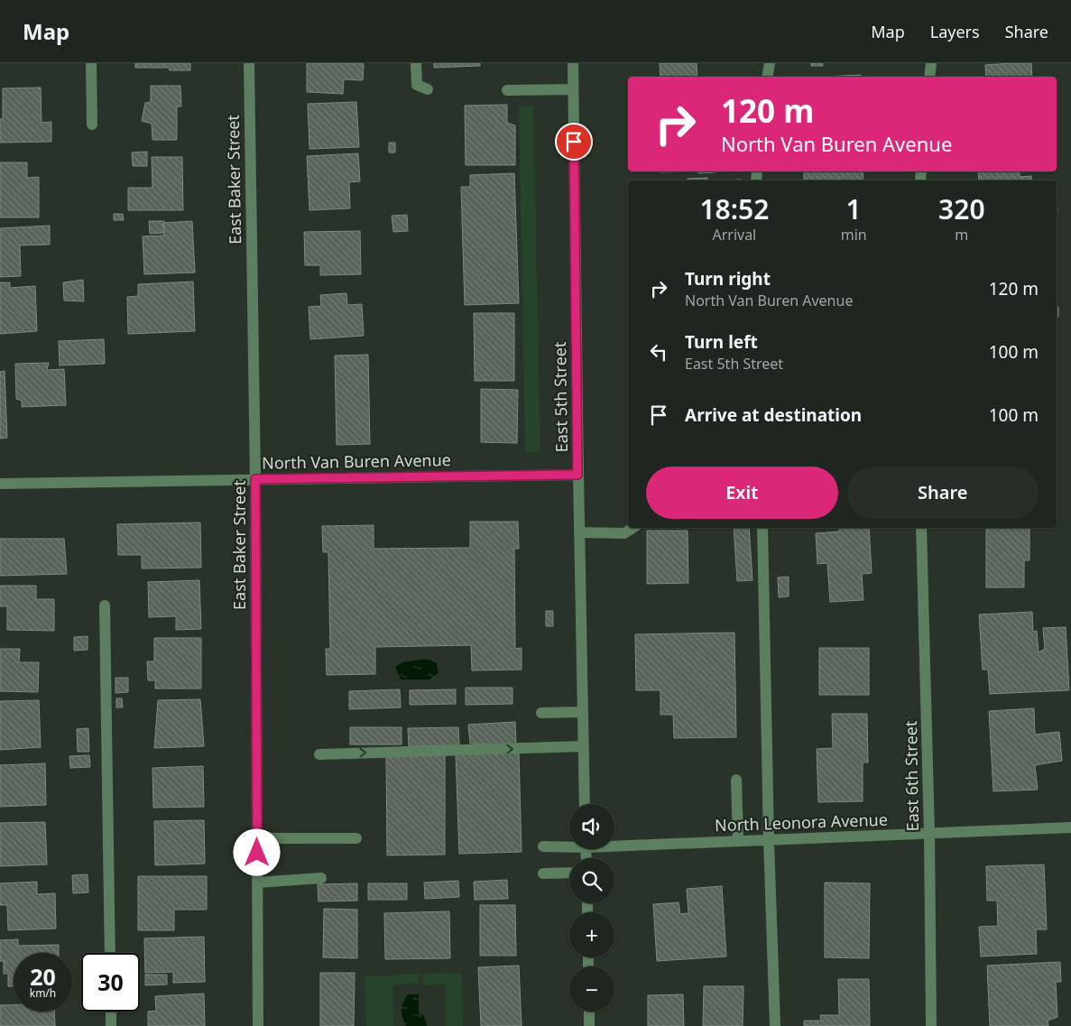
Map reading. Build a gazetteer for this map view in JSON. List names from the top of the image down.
{
  "streets": {
    "street": [
      "East Baker Street",
      "East 5th Street",
      "North Van Buren Avenue",
      "East 6th Street",
      "North Leonora Avenue"
    ]
  },
  "crossings": [
    ["East Baker Street", "North Van Buren Avenue"],
    ["East 5th Street", "North Van Buren Avenue"],
    ["East 6th Street", "North Leonora Avenue"]
  ],
  "page": {
    "header": "Map",
    "nav": ["Map", "Layers", "Share"],
    "turn": ["120 m", "North Van Buren Avenue"],
    "eta": [
      "18:52",
      "Arrival",
      "1",
      "min",
      "320",
      "m"
    ],
    "list": [
      {
        "name": "Turn right",
        "note": "North Van Buren Avenue",
        "value": "120 m"
      },
      {
        "name": "Turn left",
        "note": "East 5th Street",
        "value": "100 m"
      },
      {
        "name": "Arrive at destination",
        "value": "100 m"
      }
    ],
    "buttons": ["Exit", "Share"],
    "map_buttons": ["+", "−"],
    "speed": "20 km/h",
    "limit": "30"
  }
}
